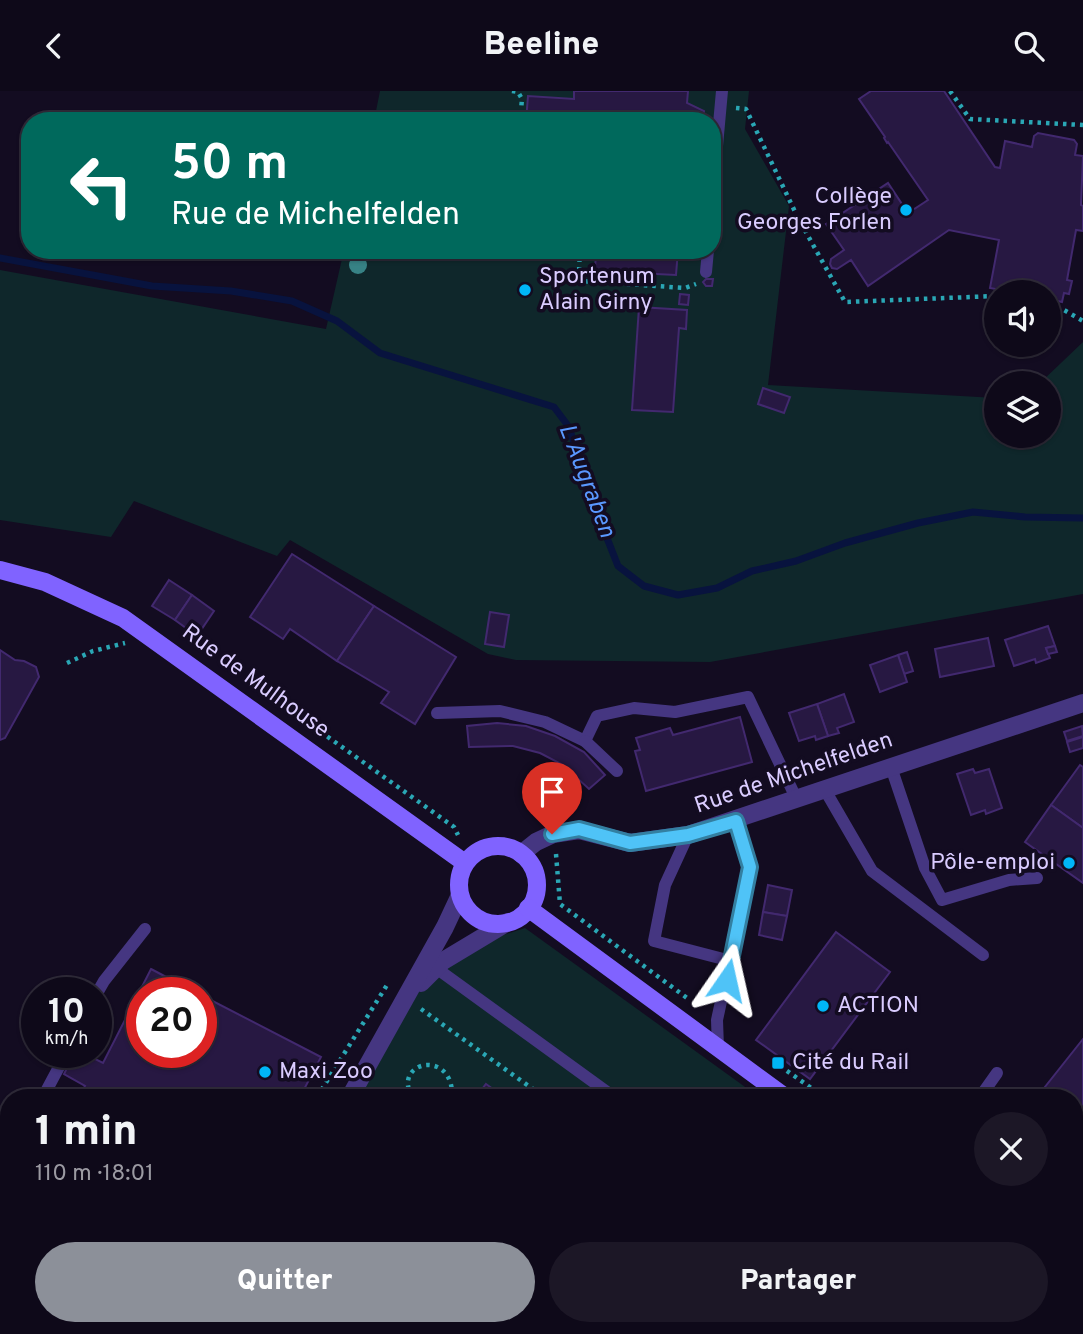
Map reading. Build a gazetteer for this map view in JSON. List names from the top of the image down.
{
  "streets": {
    "main road": ["Rue de Mulhouse"],
    "street": ["Rue de Michelfelden"]
  },
  "crossings": [
    ["Rue de Mulhouse", "Rue de Michelfelden"]
  ],
  "water": ["L'Augraben"],
  "places": {
    "other": [
      "Collège Georges Forlen",
      "Sportenum Alain Girny",
      "Pôle-emploi",
      "ACTION",
      "Maxi Zoo"
    ],
    "transit": ["Cité du Rail"]
  },
  "page": {
    "header": "Beeline",
    "turn": ["50 m", "Rue de Michelfelden"],
    "speed": "10 km/h",
    "limit": "20",
    "heading": ["1 min", "110 m · 18:01"],
    "buttons": ["Quitter", "Partager"]
  }
}
